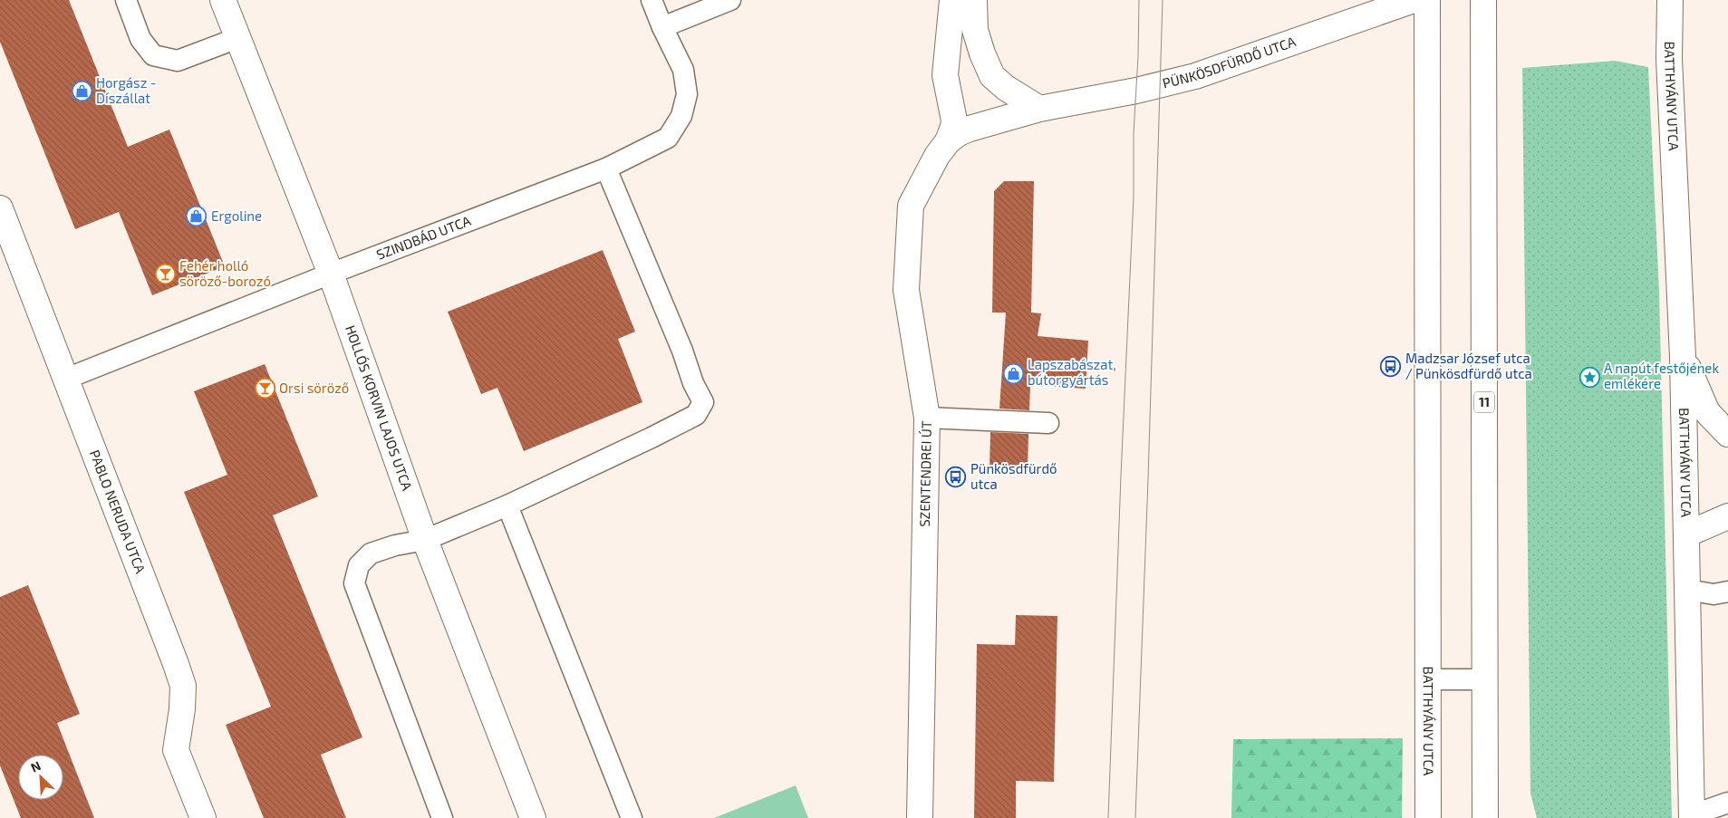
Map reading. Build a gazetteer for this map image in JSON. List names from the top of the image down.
{
  "streets": {
    "street": [
      "PÜNKÖSDFÜRDŐ UTCA",
      "BATTHYÁNY UTCA",
      "11",
      "HOLLÓS KORVIN LAJOS UTCA",
      "SZENTENDREI ÚT",
      "PABLO NERUDA UTCA"
    ],
    "lane": ["SZINDBÁD UTCA"]
  },
  "crossings": [
    ["PÜNKÖSDFÜRDŐ UTCA", "SZENTENDREI ÚT"],
    ["SZINDBÁD UTCA", "HOLLÓS KORVIN LAJOS UTCA"],
    ["SZINDBÁD UTCA", "PABLO NERUDA UTCA"]
  ],
  "places": {
    "shop": ["Horgász - Díszállat", "Ergoline", "Lapszabászat, bútorgyártás"],
    "bar": ["Fehér holló söröző-borozó", "Orsi söröző"],
    "bus stop": ["Madzsar József utca / Pünkösdfürdő utca", "Pünkösdfürdő utca"],
    "place": ["A napút festőjének emlékére"]
  },
  "north": "top left"
}
